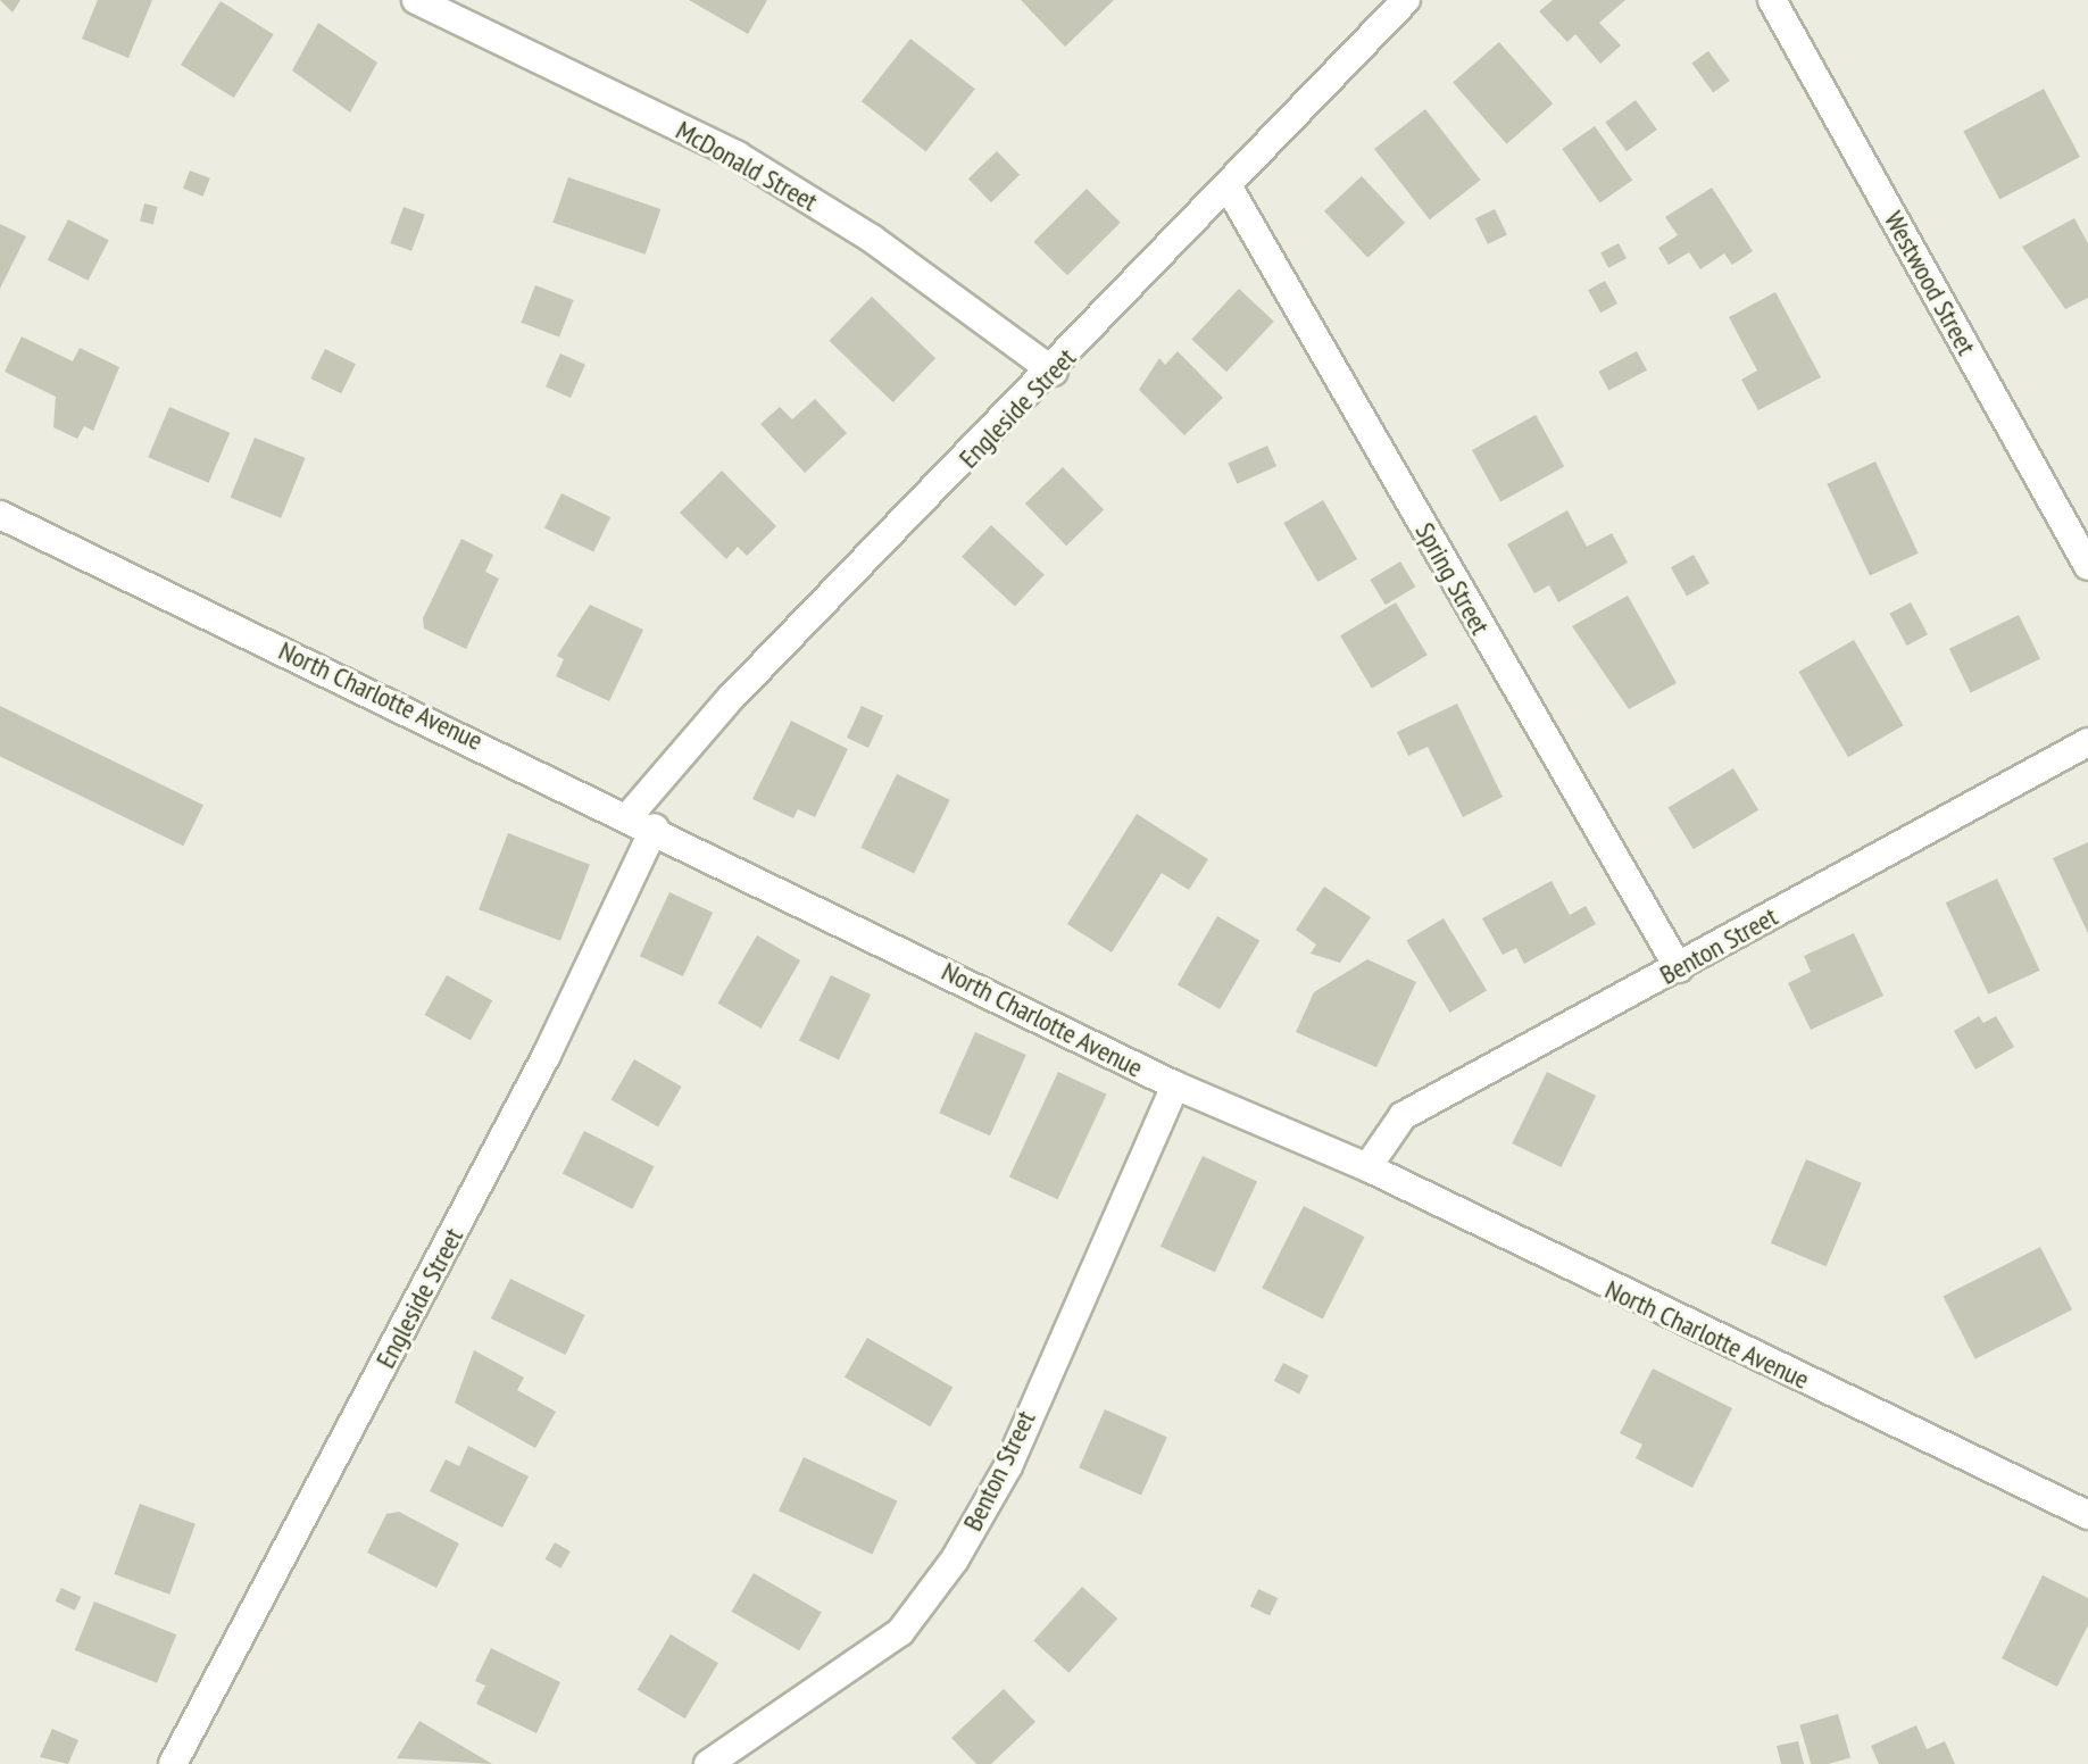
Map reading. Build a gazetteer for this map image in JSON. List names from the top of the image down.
{
  "streets": {
    "street": [
      "McDonald Street",
      "Westwood Street",
      "Engleside Street",
      "Spring Street",
      "North Charlotte Avenue",
      "Benton Street"
    ]
  },
  "crossings": [
    ["McDonald Street", "Engleside Street"],
    ["Engleside Street", "Spring Street"],
    ["Engleside Street", "North Charlotte Avenue"],
    ["Spring Street", "Benton Street"],
    ["North Charlotte Avenue", "Benton Street"]
  ]
}
